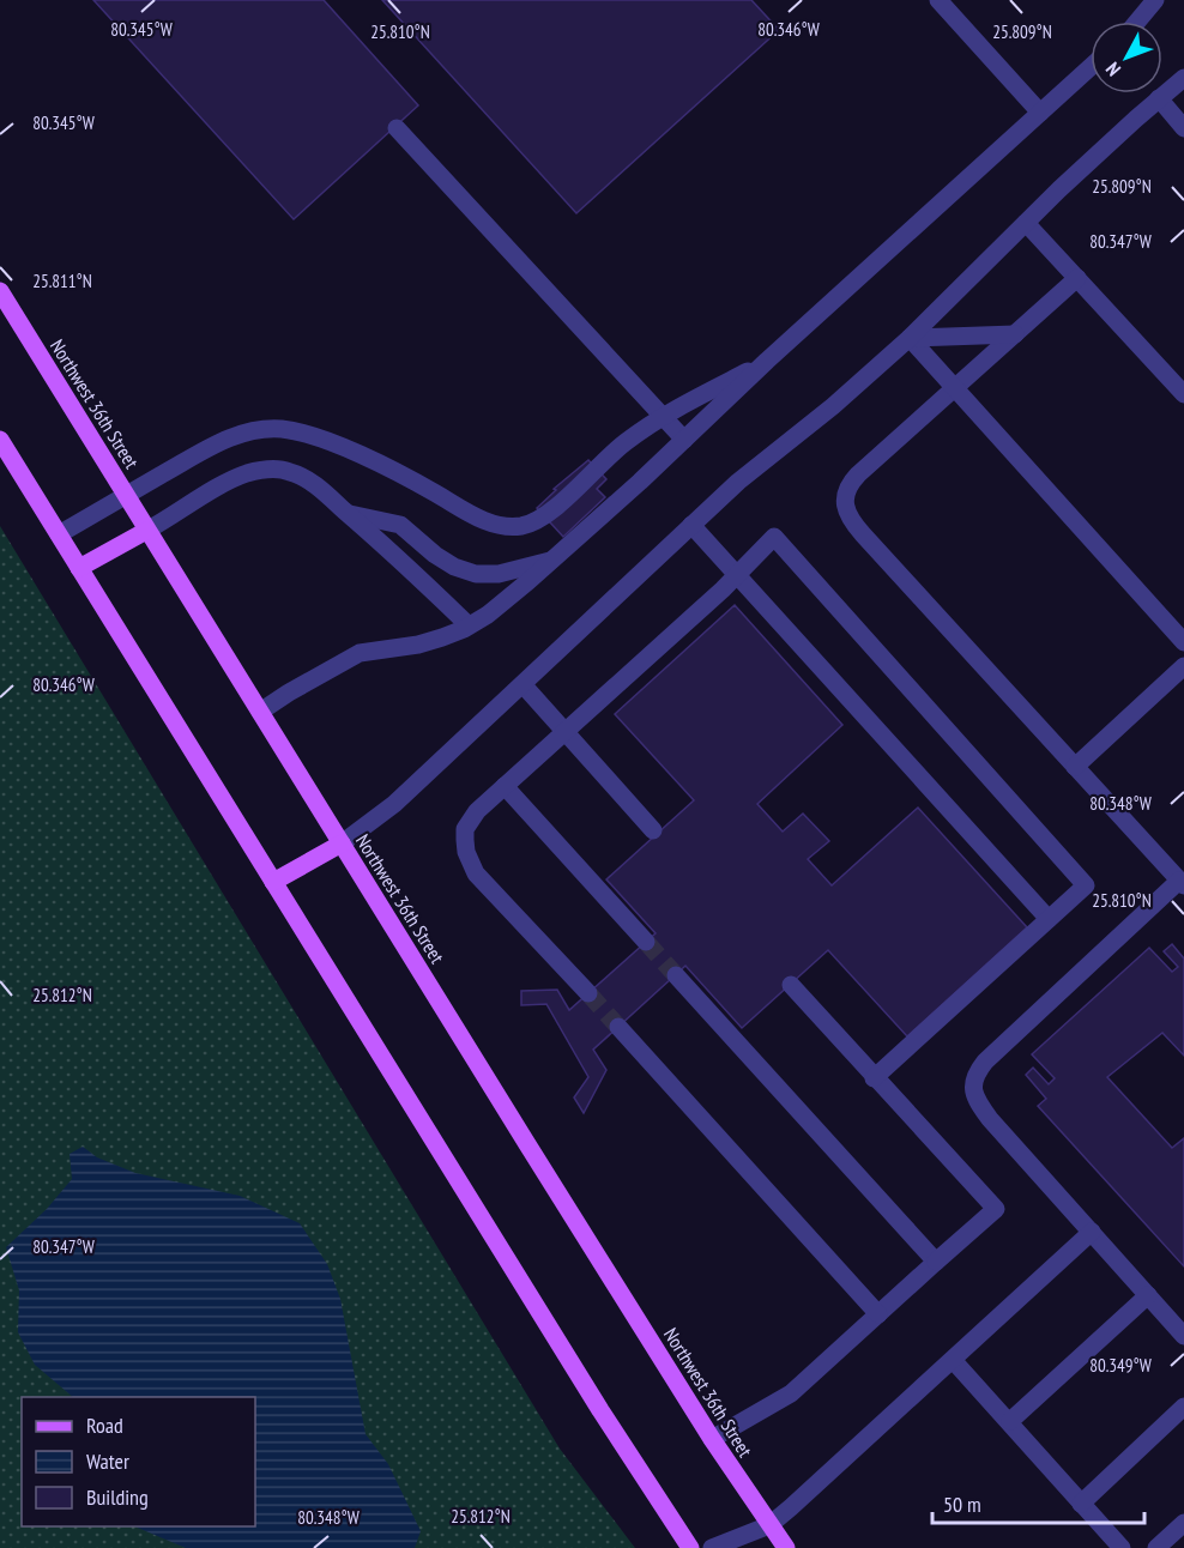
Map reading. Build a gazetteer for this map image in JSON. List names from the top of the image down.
{
  "streets": {
    "main road": ["Northwest 36th Street"]
  },
  "legend": ["Road", "Water", "Building"],
  "scale_bar": "50 m",
  "north": "bottom left",
  "coordinates": [
    "80.345°W",
    "80.346°W",
    "25.809°N",
    "25.810°N",
    "80.347°W",
    "25.811°N",
    "80.348°W",
    "25.812°N",
    "80.349°W"
  ]
}
